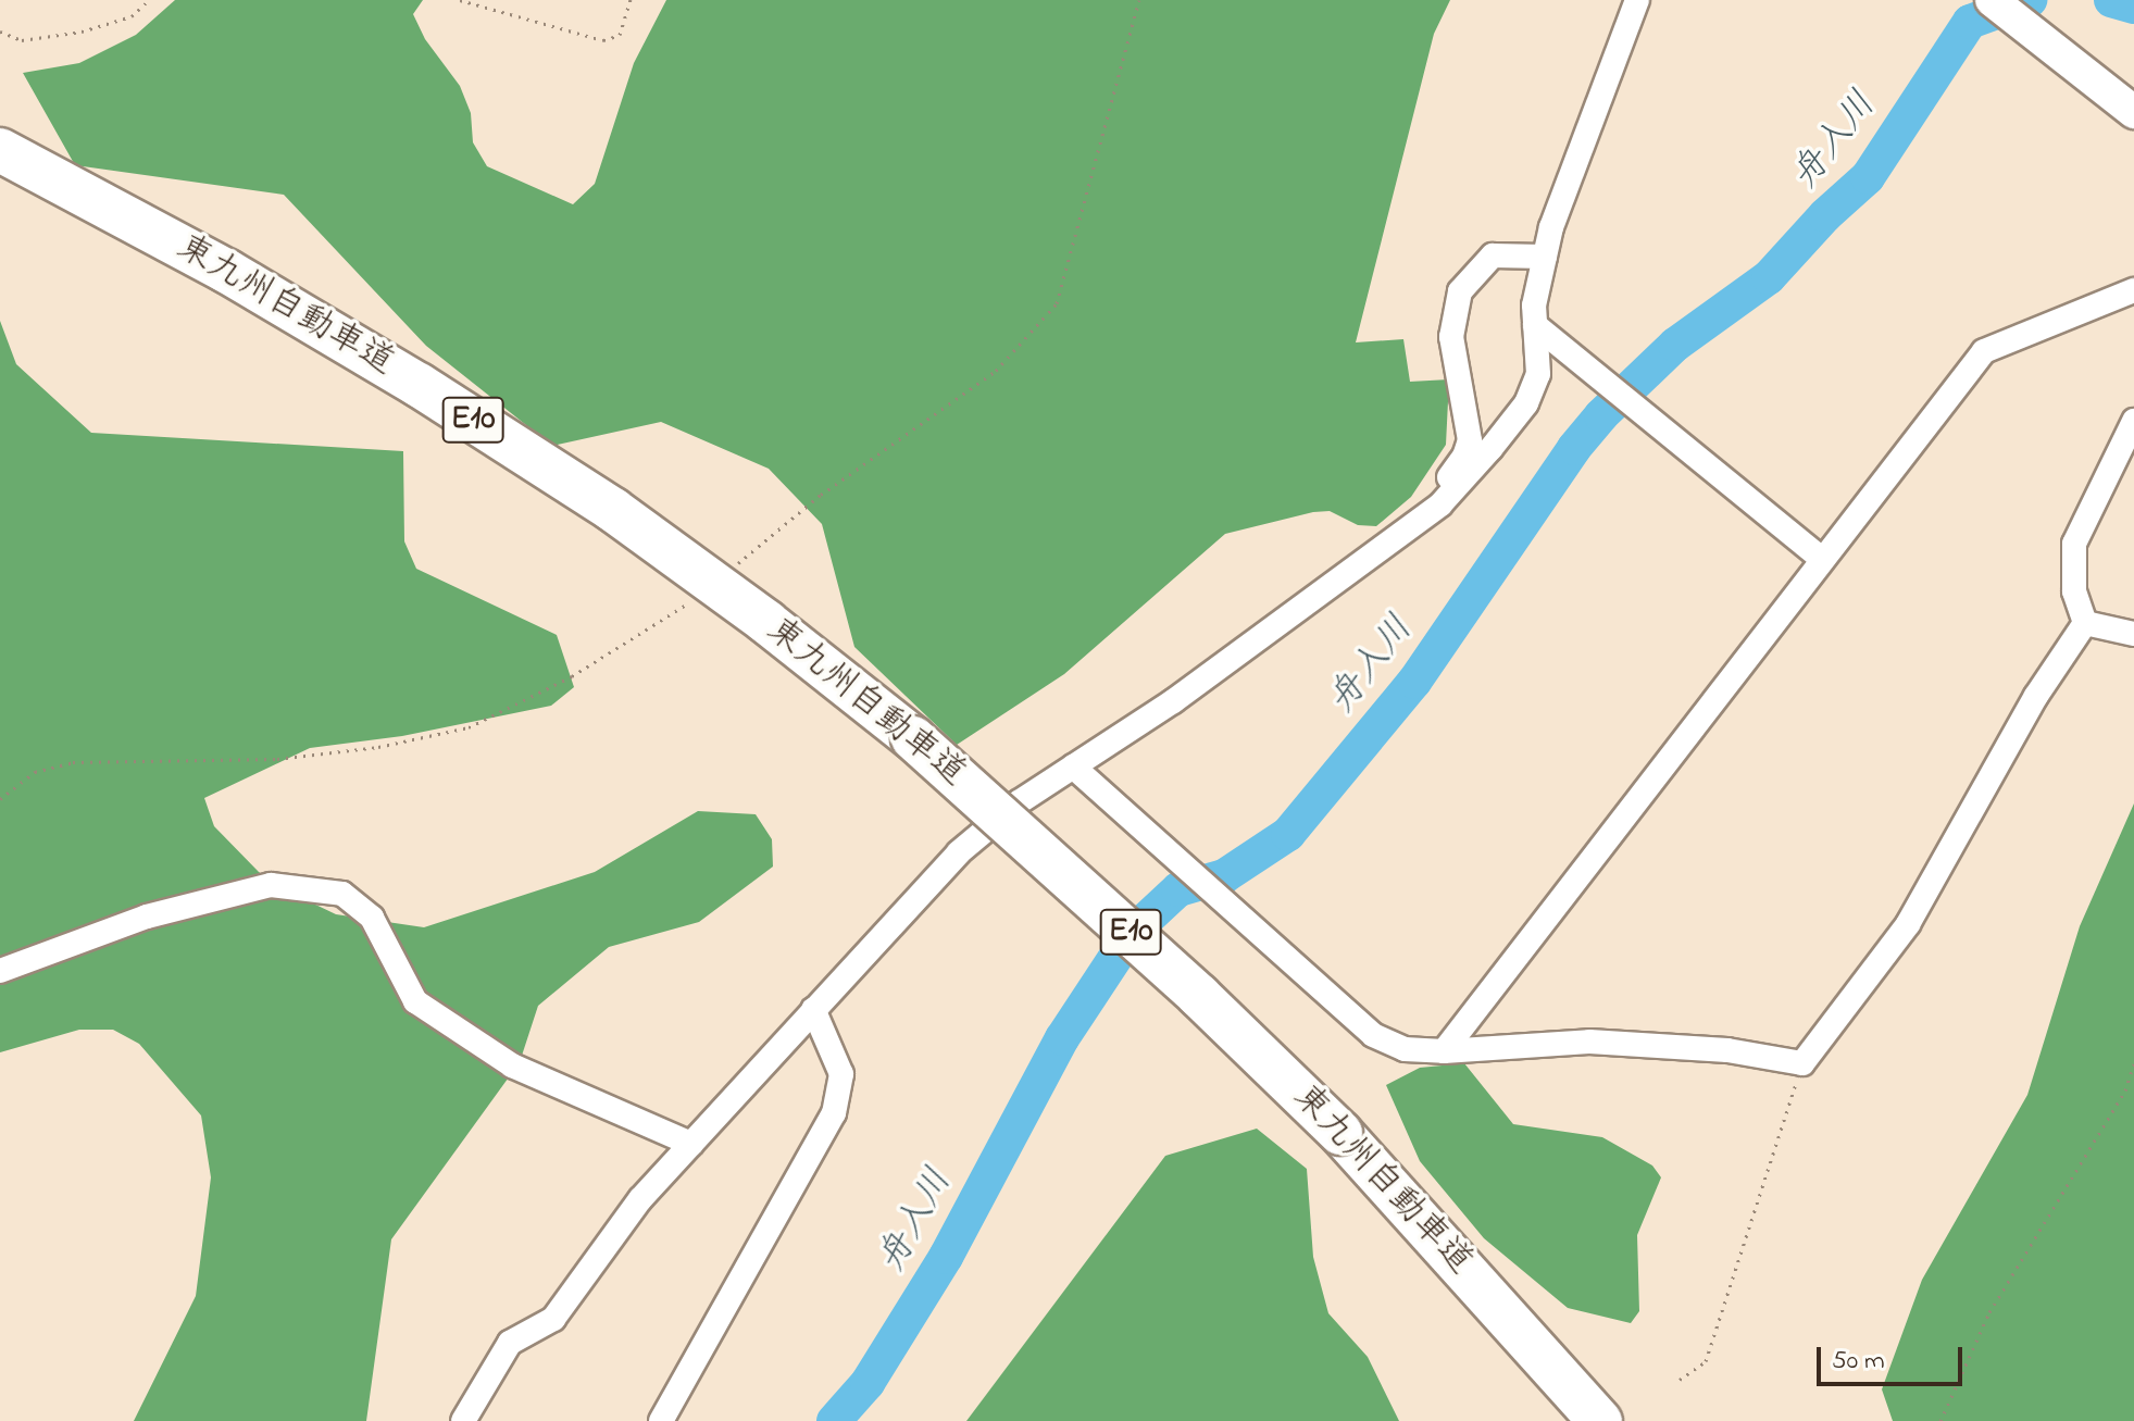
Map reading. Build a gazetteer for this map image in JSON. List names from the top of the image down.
{
  "streets": {
    "highway": ["東九州自動車道", "E10"]
  },
  "water": ["舟入川"],
  "scale_bar": "50 m"
}
